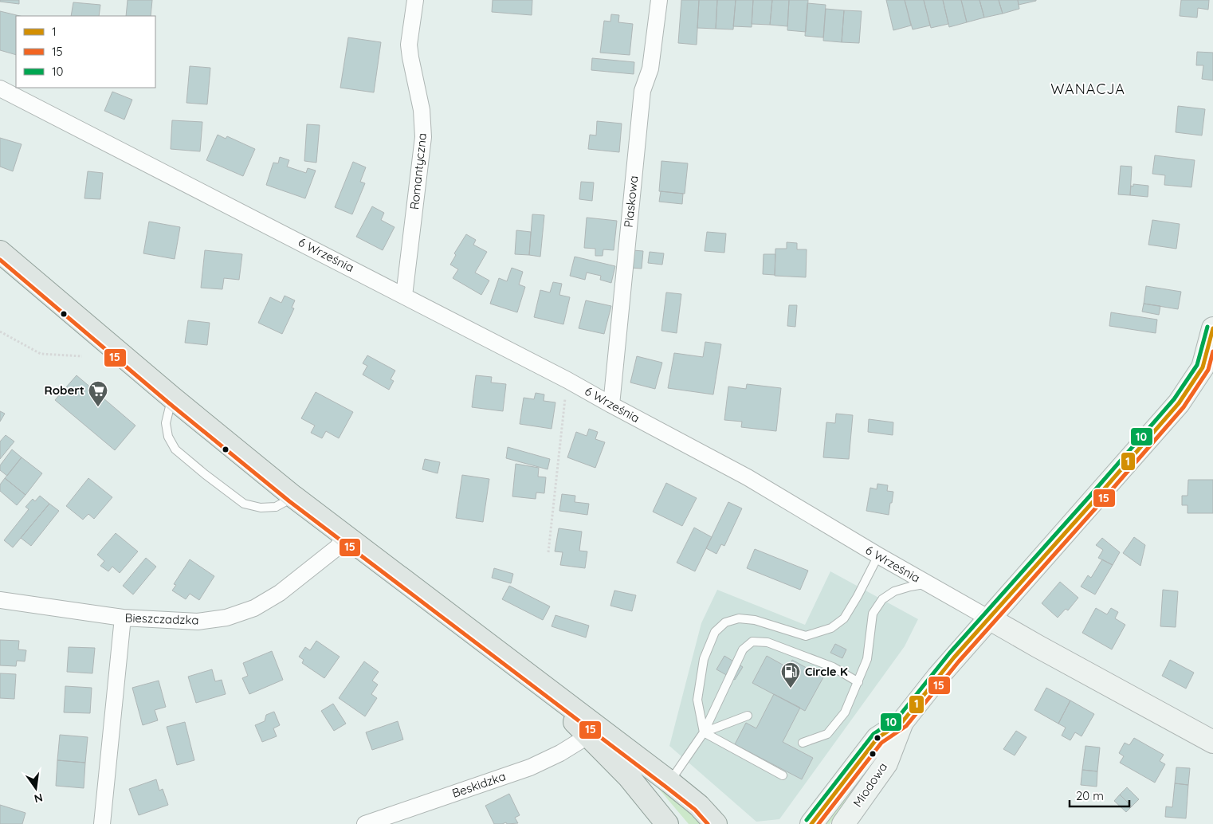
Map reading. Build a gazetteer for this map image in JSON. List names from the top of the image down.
{
  "streets": {
    "street": [
      "Romantyczna",
      "Piaskowa",
      "6 Września",
      "Bieszczadzka",
      "Beskidzka",
      "Miodowa"
    ]
  },
  "crossings": [
    ["Romantyczna", "6 Września"],
    ["Piaskowa", "6 Września"],
    ["6 Września", "Miodowa"]
  ],
  "districts": ["WANACJA"],
  "places": {
    "supermarket": ["Robert"],
    "fuel station": ["Circle K"]
  },
  "lines": ["transit line 15", "transit line 10", "transit line 1"],
  "legend": ["1", "15", "10"],
  "scale_bar": "20 m",
  "north": "bottom"
}
